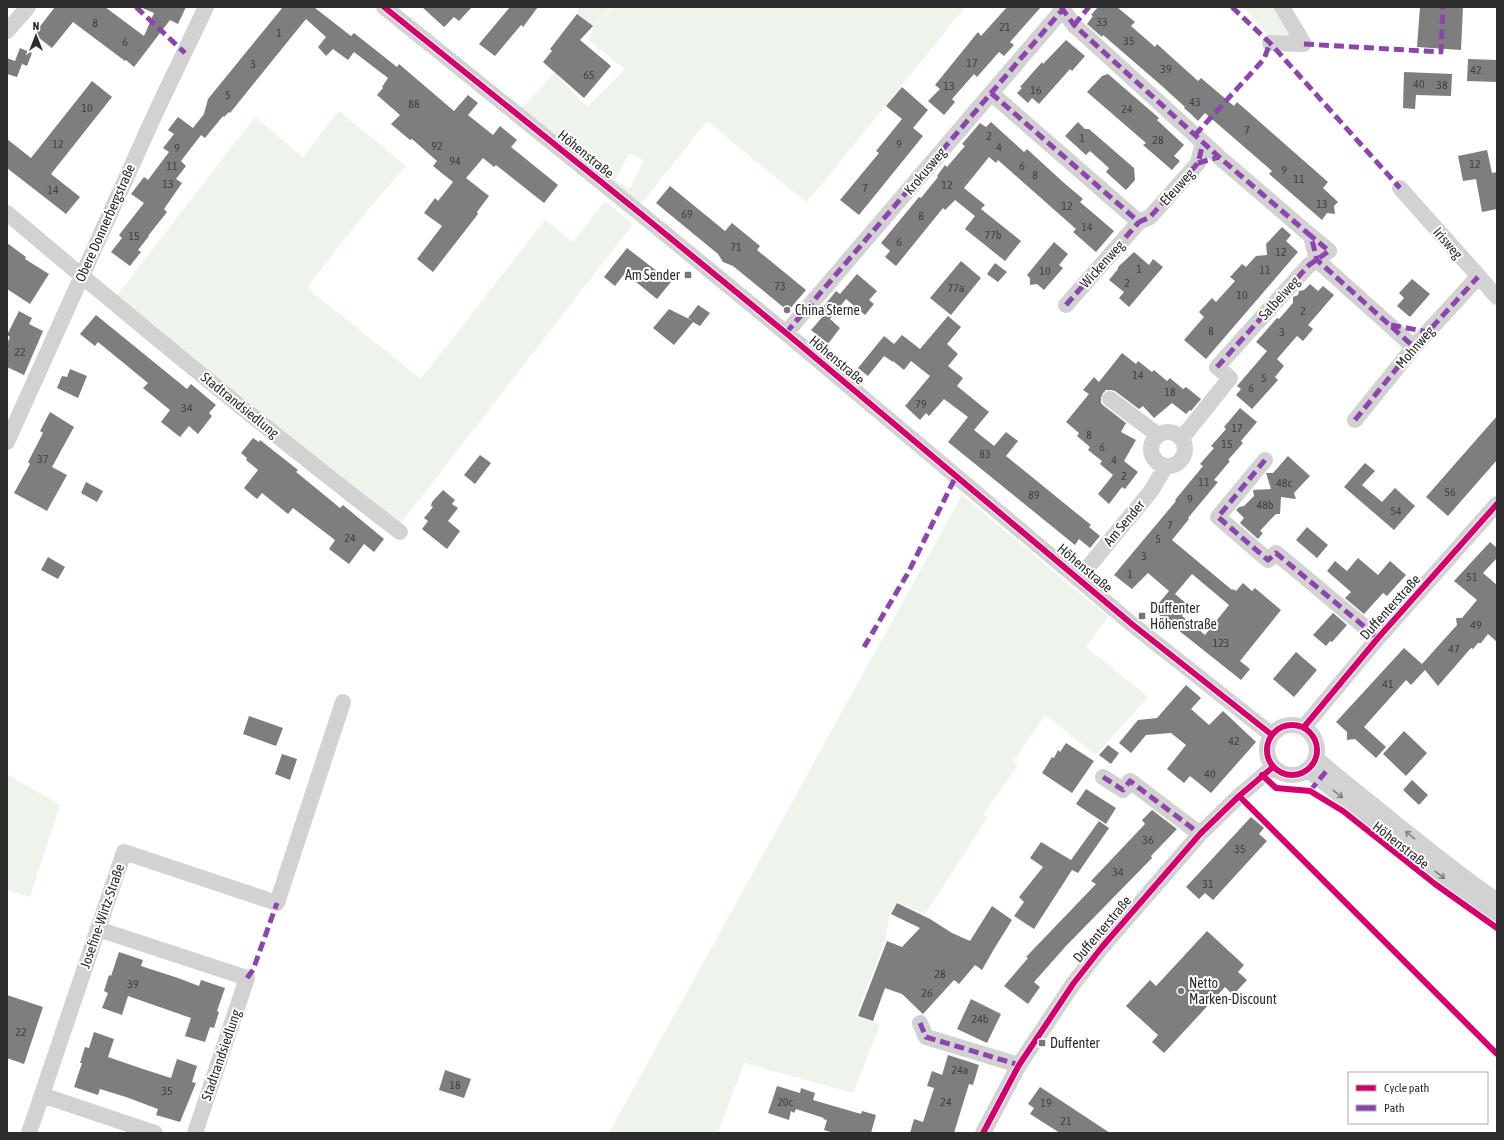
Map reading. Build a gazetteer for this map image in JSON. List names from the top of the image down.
{
  "streets": {
    "street": [
      "Höhenstraße",
      "Krokusweg",
      "Efeuweg",
      "Obere Donnerbergstraße",
      "Irisweg",
      "Wickenweg",
      "Salbeiweg",
      "Mohnweg",
      "Stadtrandsiedlung",
      "Am Sender",
      "Duffenterstraße",
      "Josefine-Wirtz-Straße"
    ]
  },
  "crossings": [
    ["Höhenstraße", "Krokusweg"],
    ["Höhenstraße", "Am Sender"],
    ["Höhenstraße", "Duffenterstraße"],
    ["Krokusweg", "Efeuweg"],
    ["Efeuweg", "Wickenweg"],
    ["Obere Donnerbergstraße", "Stadtrandsiedlung"],
    ["Irisweg", "Mohnweg"],
    ["Salbeiweg", "Am Sender"],
    ["Stadtrandsiedlung", "Josefine-Wirtz-Straße"]
  ],
  "places": {
    "transit": ["Am Sender", "Duffenter Höhenstraße", "Duffenter"],
    "other": ["China Sterne", "Netto Marken-Discount"]
  },
  "house_numbers": [
    "33",
    "8",
    "21",
    "1",
    "35",
    "6",
    "17",
    "3",
    "39",
    "42",
    "65",
    "40",
    "38",
    "13",
    "16",
    "5",
    "43",
    "88",
    "10",
    "24",
    "7",
    "2",
    "1",
    "28",
    "12",
    "9",
    "92",
    "4",
    "9",
    "94",
    "12",
    "11",
    "6",
    "9",
    "8",
    "11",
    "13",
    "12",
    "7",
    "14",
    "13",
    "12",
    "69",
    "8",
    "14",
    "77b",
    "15",
    "6",
    "71",
    "12",
    "1",
    "11",
    "10",
    "2",
    "73",
    "77a",
    "10",
    "2",
    "8",
    "3",
    "22",
    "14",
    "5",
    "6",
    "18",
    "79",
    "34",
    "17",
    "8",
    "15",
    "6",
    "83",
    "37",
    "4",
    "2",
    "11",
    "48c",
    "56",
    "89",
    "9",
    "48b",
    "54",
    "7",
    "24",
    "5",
    "3",
    "1",
    "51",
    "49",
    "123",
    "47",
    "41",
    "42",
    "40",
    "36",
    "35",
    "34",
    "31",
    "28",
    "39",
    "26",
    "24b",
    "22",
    "24a",
    "18",
    "35",
    "20c",
    "24",
    "19",
    "21"
  ],
  "legend": ["Cycle path", "Path"],
  "north": "top"
}
